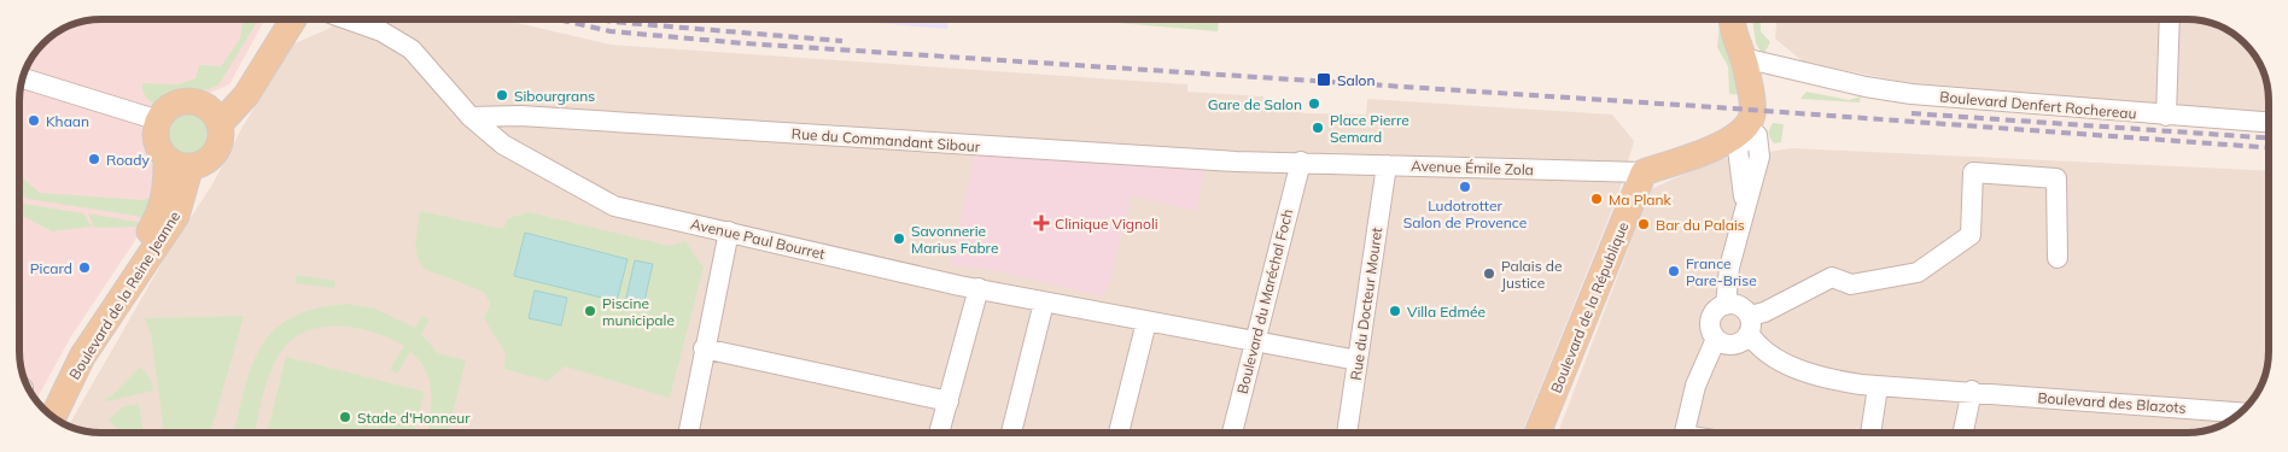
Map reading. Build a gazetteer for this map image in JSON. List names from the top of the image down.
{
  "streets": {
    "main road": ["Boulevard de la Reine Jeanne", "Boulevard de la République"],
    "street": [
      "Boulevard Denfert Rochereau",
      "Rue du Commandant Sibour",
      "Avenue Émile Zola",
      "Avenue Paul Bourret",
      "Boulevard du Maréchal Foch",
      "Rue du Docteur Mouret",
      "Boulevard des Blazots"
    ]
  },
  "crossings": [
    ["Rue du Commandant Sibour", "Avenue Émile Zola"],
    ["Rue du Commandant Sibour", "Avenue Paul Bourret"],
    ["Rue du Commandant Sibour", "Boulevard du Maréchal Foch"],
    ["Avenue Émile Zola", "Boulevard du Maréchal Foch"],
    ["Avenue Émile Zola", "Rue du Docteur Mouret"],
    ["Avenue Émile Zola", "Boulevard de la République"],
    ["Avenue Paul Bourret", "Boulevard du Maréchal Foch"],
    ["Avenue Paul Bourret", "Rue du Docteur Mouret"]
  ],
  "places": {
    "transit": ["Salon"],
    "other": [
      "Sibourgrans",
      "Gare de Salon",
      "Khaan",
      "Place Pierre Semard",
      "Roady",
      "Ludotrotter Salon de Provence",
      "Ma Plank",
      "Bar du Palais",
      "Savonnerie Marius Fabre",
      "Picard",
      "France Pare-Brise",
      "Palais de Justice",
      "Piscine municipale",
      "Villa Edmée",
      "Stade d'Honneur"
    ],
    "health": ["Clinique Vignoli"]
  }
}
